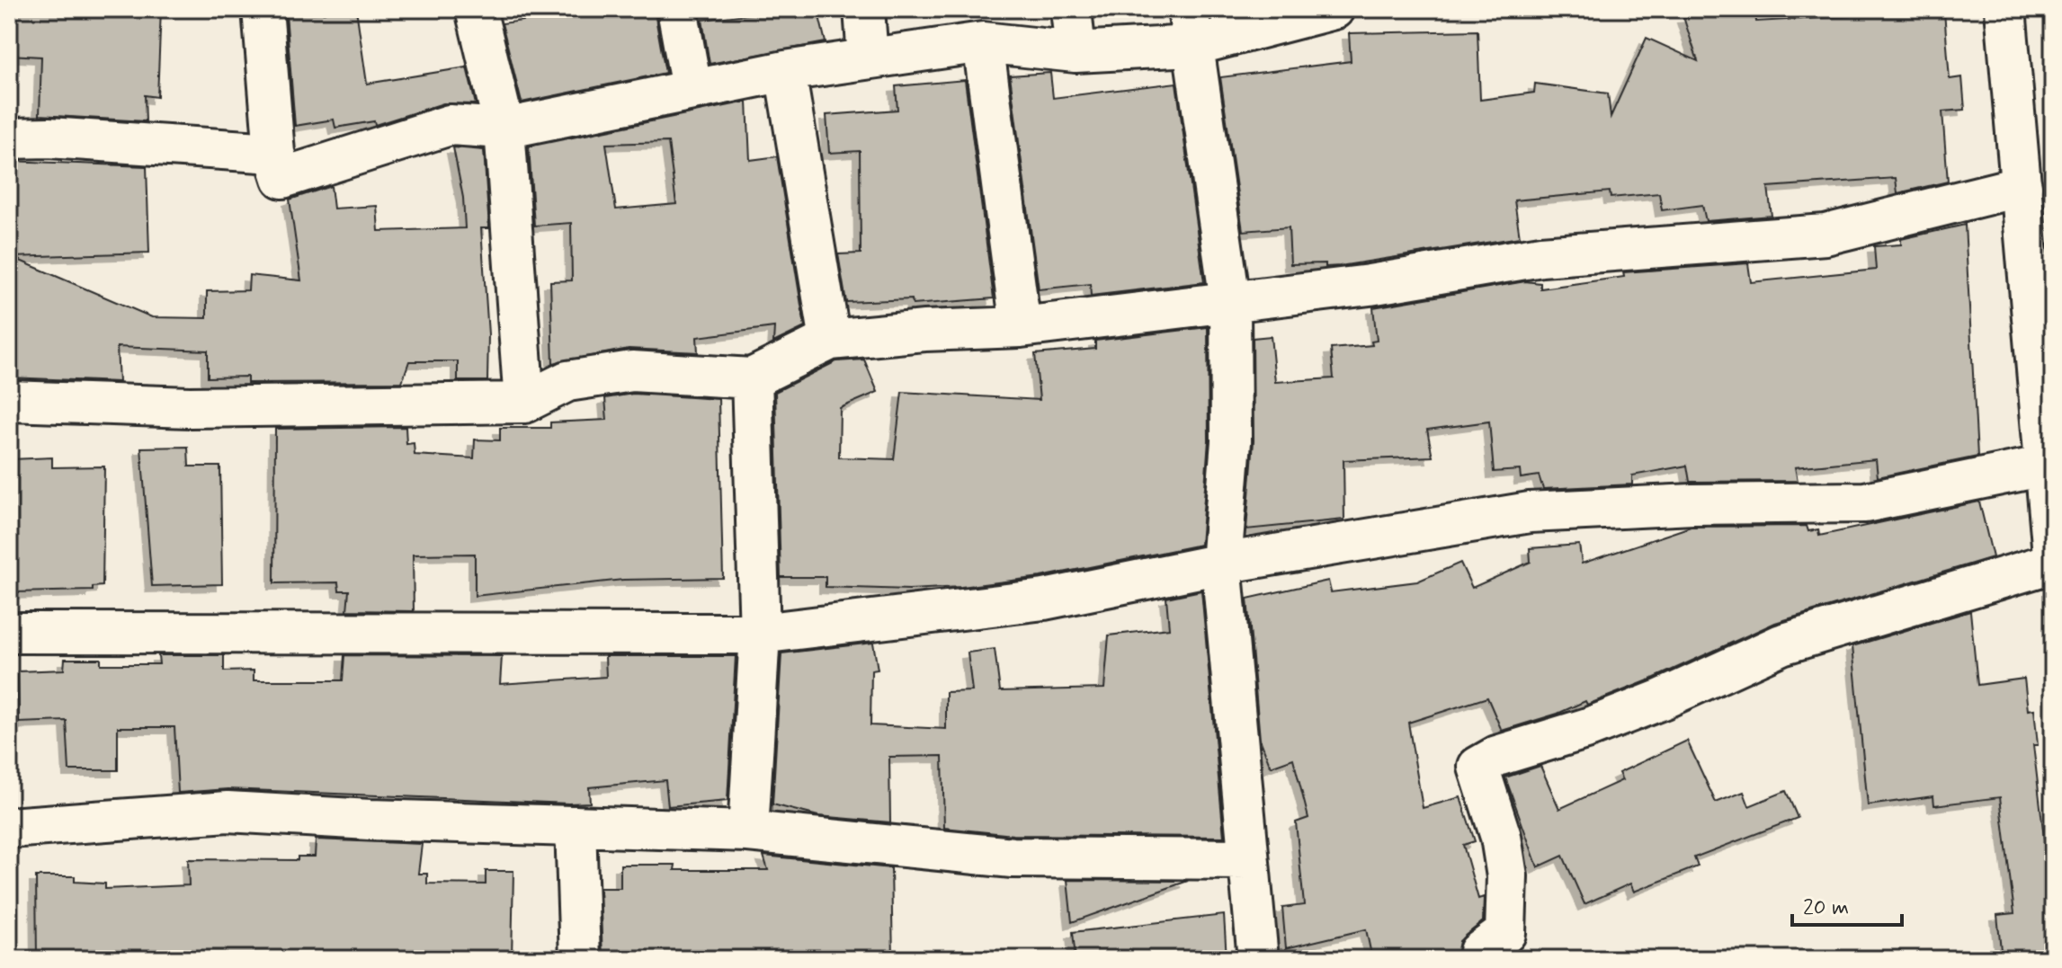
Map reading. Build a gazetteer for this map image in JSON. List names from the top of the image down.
{
  "scale_bar": "20 m"
}
